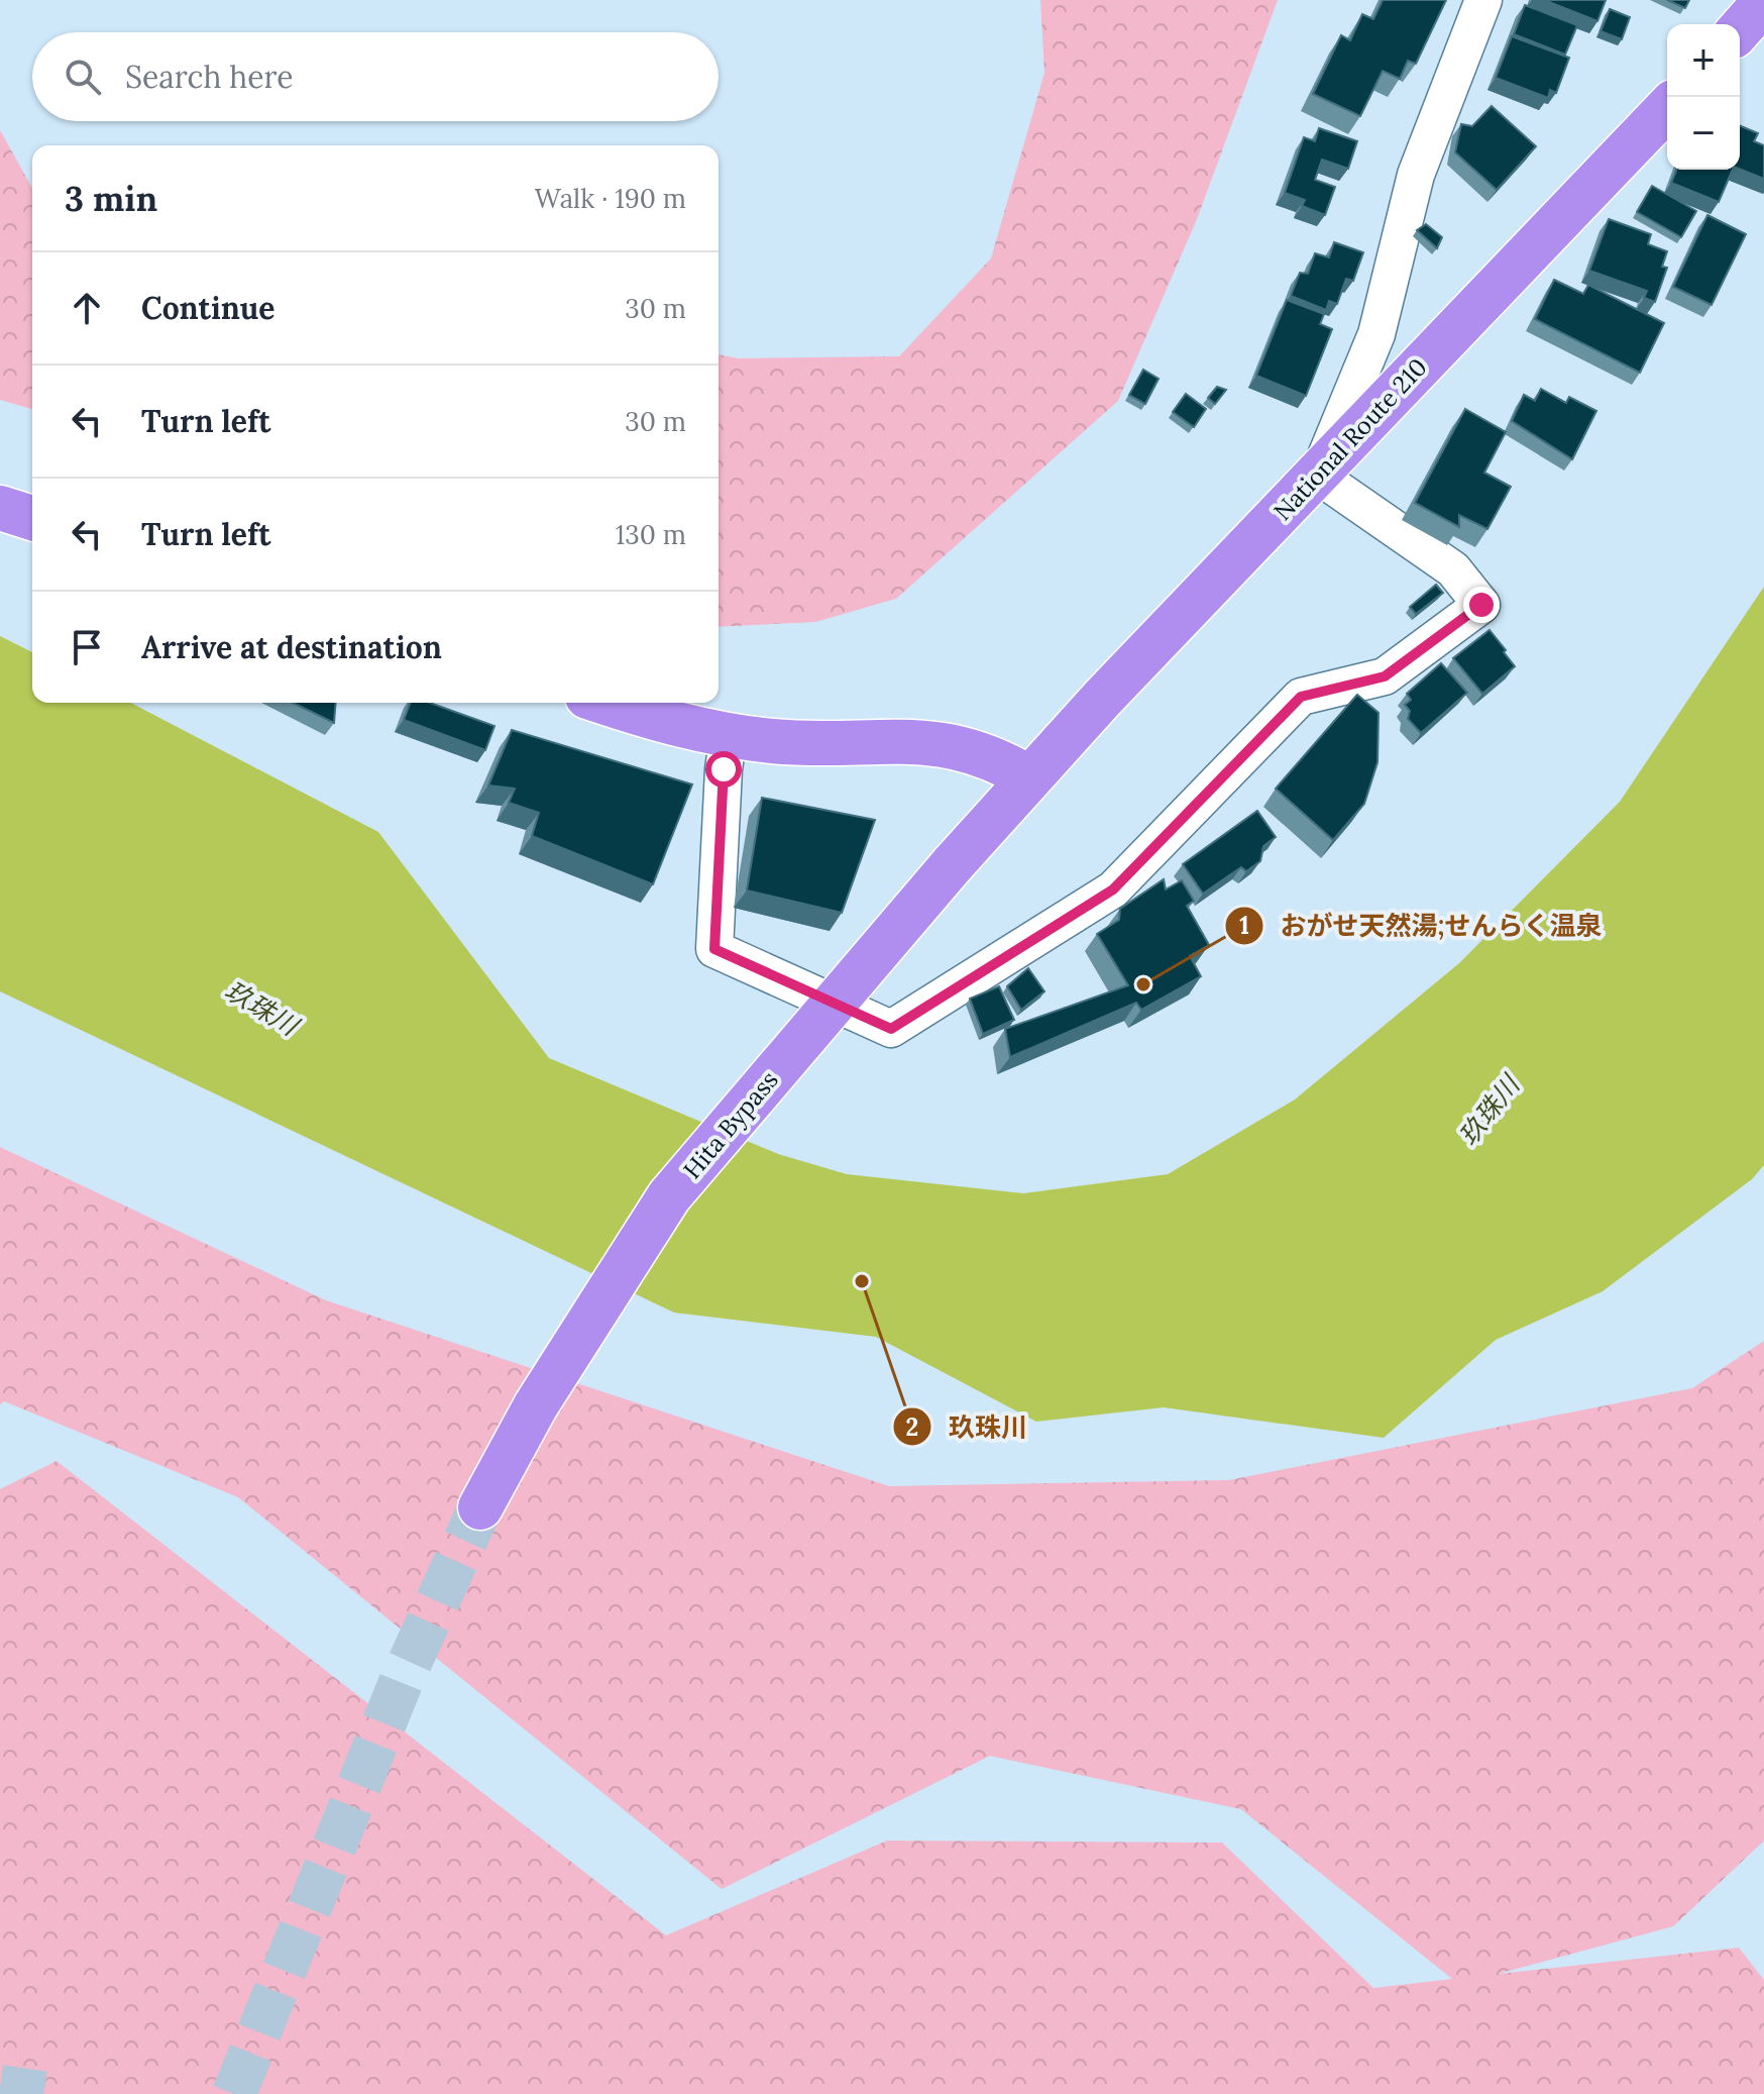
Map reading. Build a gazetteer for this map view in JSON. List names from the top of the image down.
{
  "streets": {
    "highway": ["National Route 210", "Hita Bypass"]
  },
  "crossings": [
    ["National Route 210", "Hita Bypass"]
  ],
  "water": ["玖珠川"],
  "places": ["おがせ天然湯;せんらく温泉", "玖珠川"],
  "page": {
    "map_buttons": ["+", "−"],
    "search": "Search here",
    "heading": ["3 min", "Walk · 190 m"],
    "list": [
      ["Continue", "30 m"],
      ["Turn left", "30 m"],
      ["Turn left", "130 m"],
      "Arrive at destination"
    ]
  }
}
